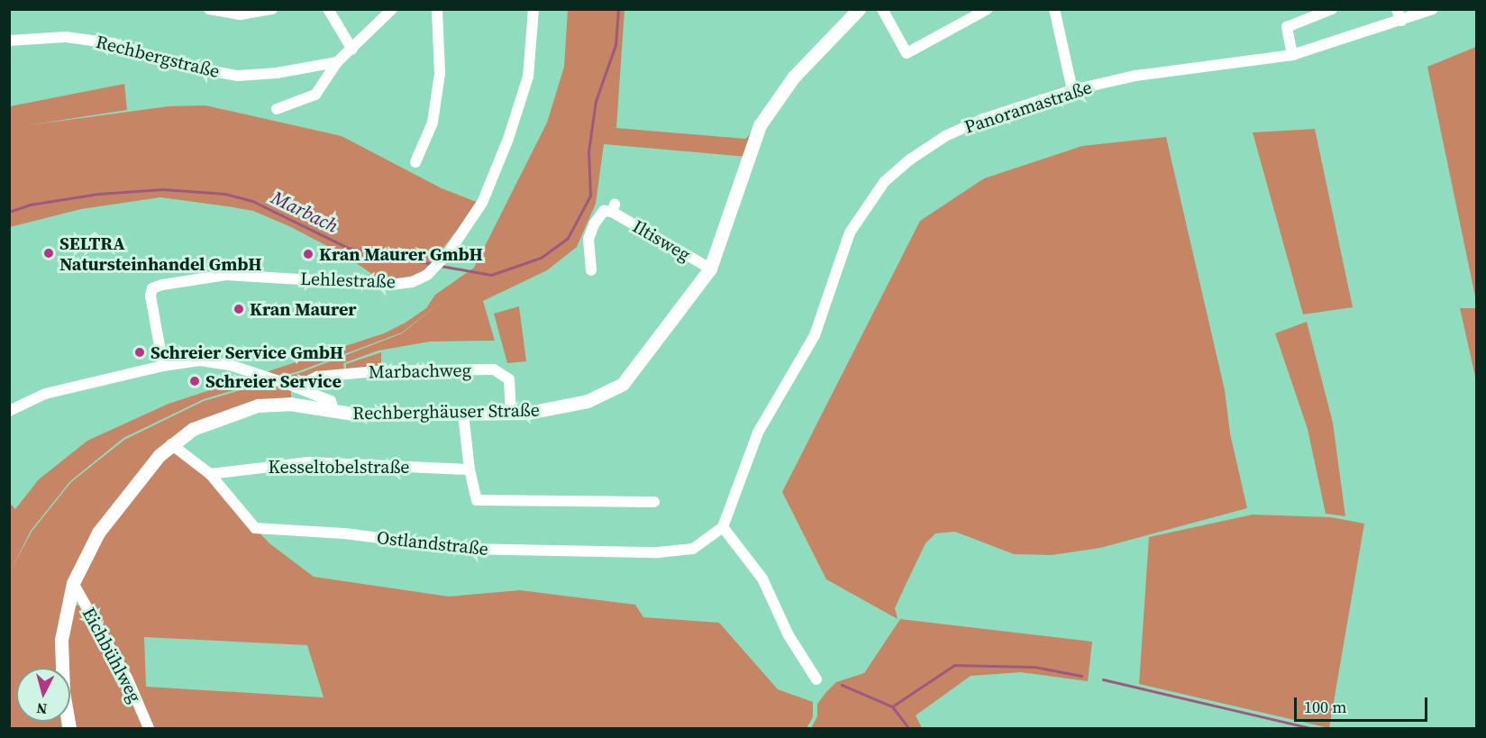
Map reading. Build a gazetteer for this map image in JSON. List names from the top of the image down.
{
  "streets": {
    "street": [
      "Rechbergstraße",
      "Panoramastraße",
      "Iltisweg",
      "Lehlestraße",
      "Marbachweg",
      "Rechberghäuser Straße",
      "Kesseltobelstraße",
      "Ostlandstraße",
      "Eichbühlweg"
    ]
  },
  "crossings": [
    ["Panoramastraße", "Ostlandstraße"],
    ["Iltisweg", "Rechberghäuser Straße"],
    ["Marbachweg", "Rechberghäuser Straße"],
    ["Rechberghäuser Straße", "Ostlandstraße"],
    ["Rechberghäuser Straße", "Eichbühlweg"],
    ["Kesseltobelstraße", "Ostlandstraße"]
  ],
  "water": ["Marbach"],
  "places": [
    "SELTRA Natursteinhandel GmbH",
    "Kran Maurer GmbH",
    "Kran Maurer",
    "Schreier Service GmbH",
    "Schreier Service"
  ],
  "scale_bar": "100 m",
  "north": "bottom"
}
